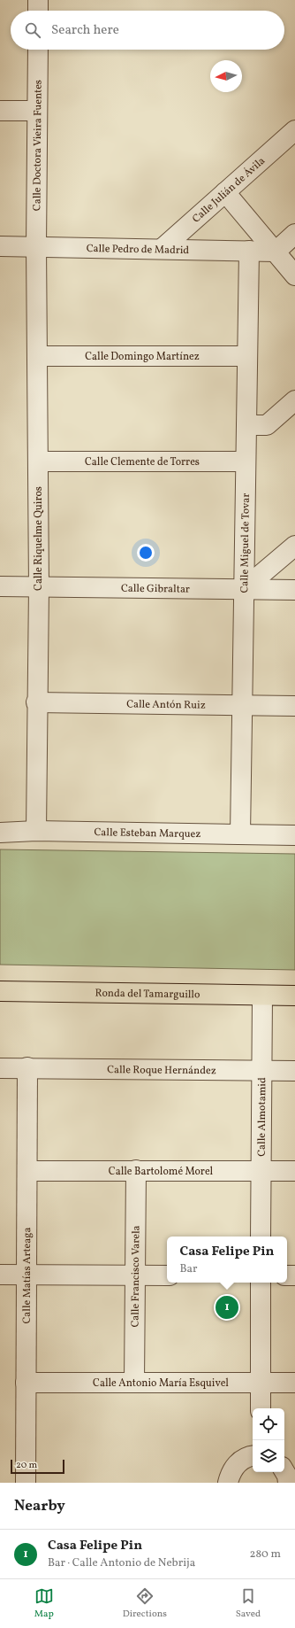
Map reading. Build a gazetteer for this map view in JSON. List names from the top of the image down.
{
  "streets": {
    "main road": ["Ronda del Tamarguillo"],
    "street": [
      "Calle Doctora Vieira Fuentes",
      "Calle Julián de Ávila",
      "Calle Pedro de Madrid",
      "Calle Domingo Martínez",
      "Calle Clemente de Torres",
      "Calle Riquelme Quiros",
      "Calle Miguel de Tovar",
      "Calle Gibraltar",
      "Calle Antón Ruiz",
      "Calle Esteban Marquez",
      "Calle Roque Hernández",
      "Calle Almotamid",
      "Calle Bartolomé Morel",
      "Calle Matías Arteaga",
      "Calle Francisco Varela",
      "Calle Antonio María Esquivel"
    ]
  },
  "crossings": [
    ["Calle Doctora Vieira Fuentes", "Calle Pedro de Madrid"],
    ["Calle Doctora Vieira Fuentes", "Calle Riquelme Quiros"],
    ["Calle Julián de Ávila", "Calle Pedro de Madrid"],
    ["Calle Pedro de Madrid", "Calle Riquelme Quiros"],
    ["Calle Pedro de Madrid", "Calle Miguel de Tovar"],
    ["Calle Domingo Martínez", "Calle Riquelme Quiros"],
    ["Calle Domingo Martínez", "Calle Miguel de Tovar"],
    ["Calle Clemente de Torres", "Calle Riquelme Quiros"],
    ["Calle Clemente de Torres", "Calle Miguel de Tovar"],
    ["Calle Riquelme Quiros", "Calle Gibraltar"],
    ["Calle Riquelme Quiros", "Calle Antón Ruiz"],
    ["Calle Riquelme Quiros", "Calle Esteban Marquez"],
    ["Calle Miguel de Tovar", "Calle Gibraltar"],
    ["Calle Miguel de Tovar", "Calle Antón Ruiz"],
    ["Calle Miguel de Tovar", "Calle Esteban Marquez"],
    ["Ronda del Tamarguillo", "Calle Almotamid"],
    ["Calle Roque Hernández", "Calle Almotamid"],
    ["Calle Roque Hernández", "Calle Matías Arteaga"],
    ["Calle Almotamid", "Calle Bartolomé Morel"],
    ["Calle Bartolomé Morel", "Calle Matías Arteaga"],
    ["Calle Bartolomé Morel", "Calle Francisco Varela"],
    ["Calle Matías Arteaga", "Calle Antonio María Esquivel"],
    ["Calle Francisco Varela", "Calle Antonio María Esquivel"]
  ],
  "scale_bar": "20 m",
  "north": "left",
  "page": {
    "search": "Search here",
    "popup": ["Casa Felipe Pin", "Bar"],
    "pins": "1",
    "scale": "20 m",
    "heading": "Nearby",
    "list": [
      {
        "mark": "1",
        "name": "Casa Felipe Pin",
        "note": "Bar · Calle Antonio de Nebrija",
        "value": "280 m"
      }
    ],
    "nav": ["Map", "Directions", "Saved"]
  }
}
